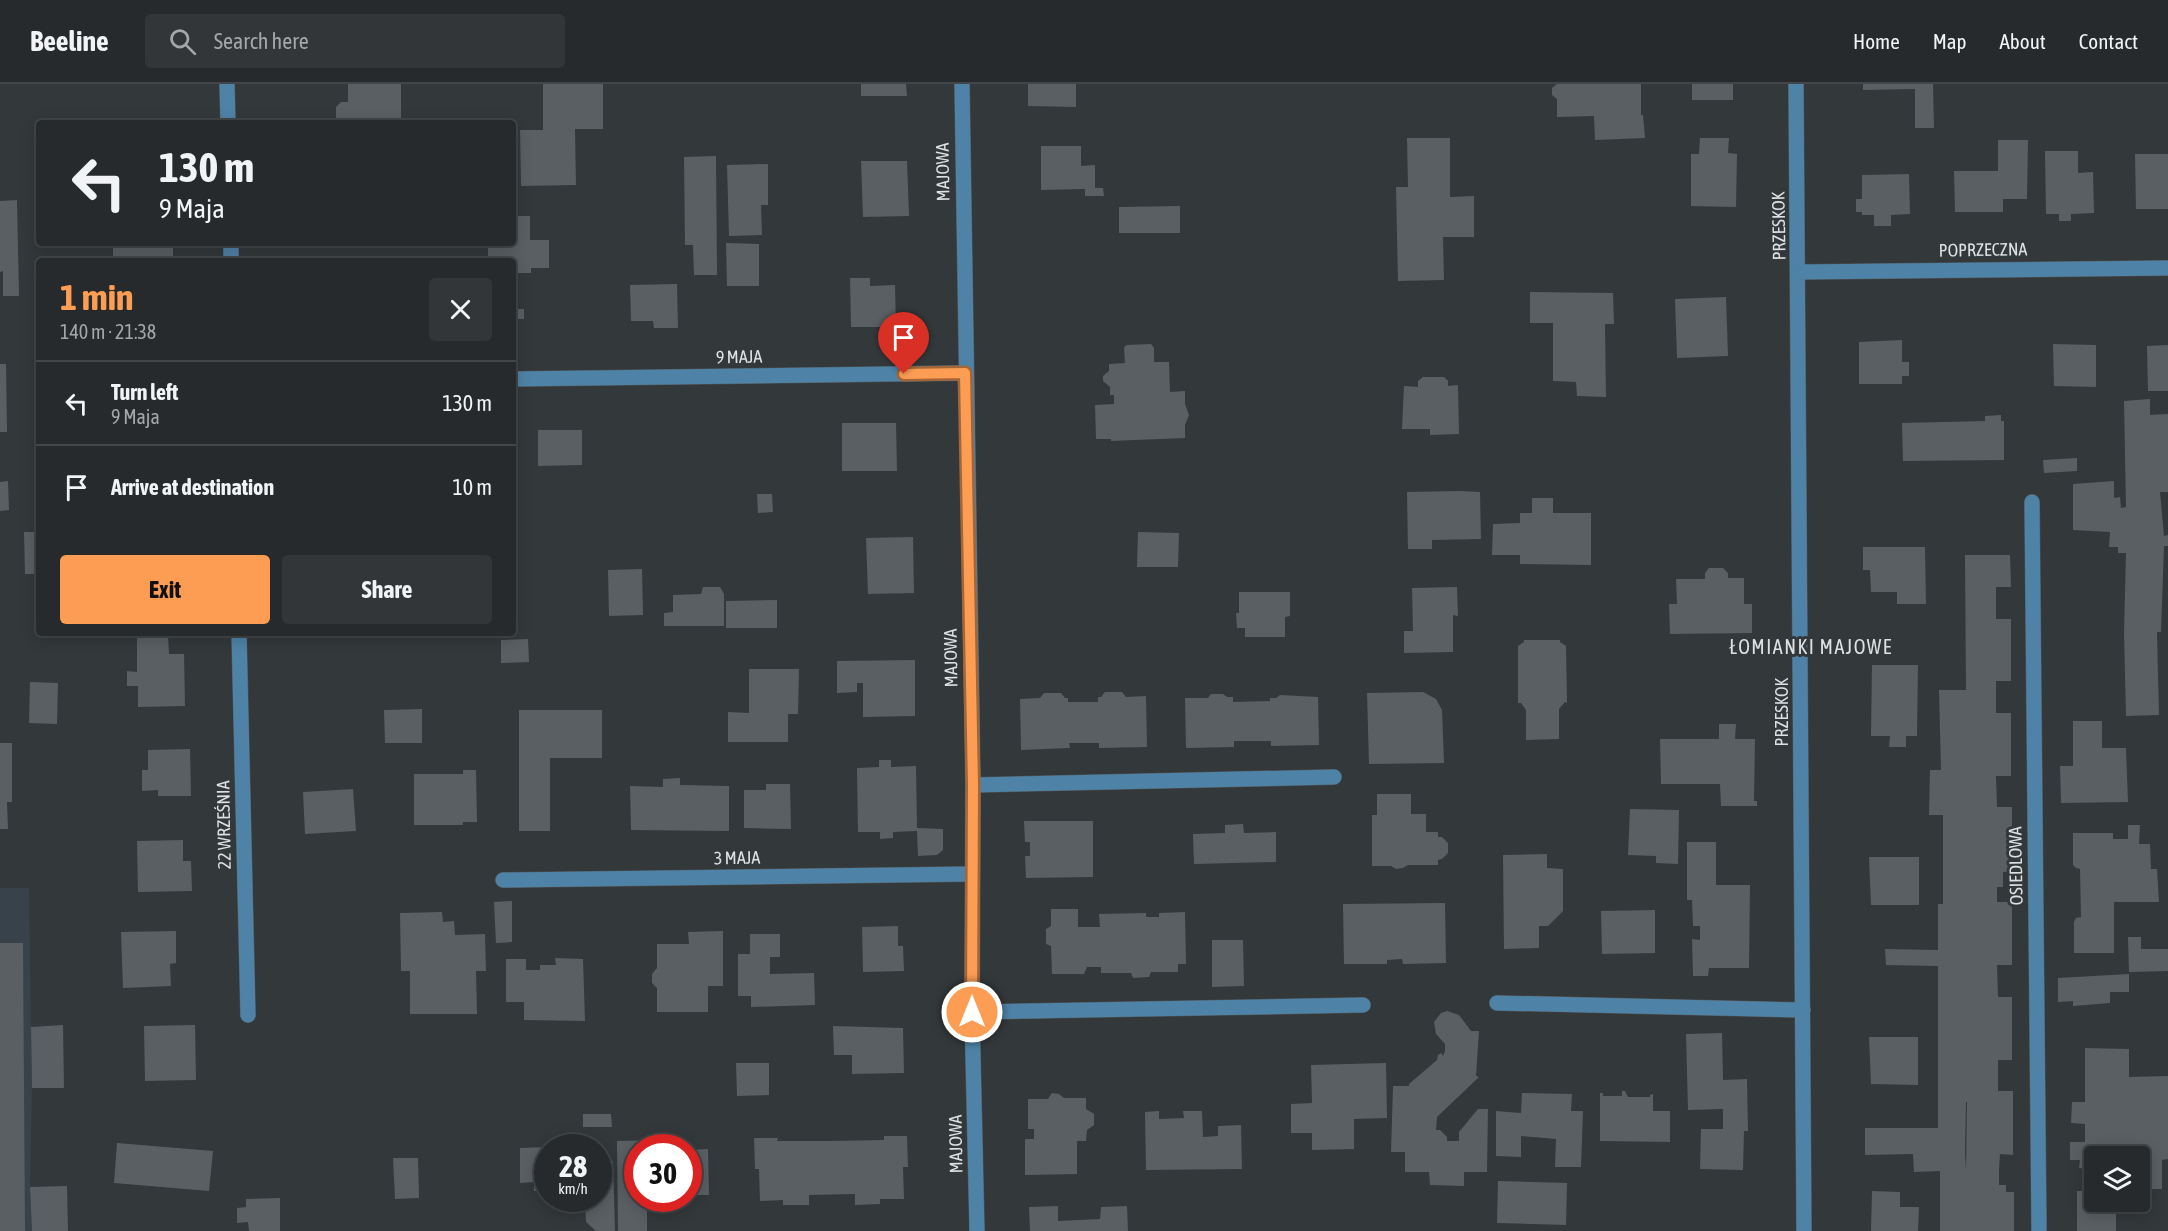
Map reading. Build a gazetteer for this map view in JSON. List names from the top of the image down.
{
  "streets": {
    "street": [
      "MAJOWA",
      "PRZESKOK",
      "POPRZECZNA",
      "9 MAJA",
      "22 WRZEŚNIA",
      "3 MAJA",
      "OSIEDLOWA"
    ]
  },
  "crossings": [
    ["MAJOWA", "9 MAJA"],
    ["MAJOWA", "3 MAJA"],
    ["PRZESKOK", "POPRZECZNA"]
  ],
  "districts": ["ŁOMIANKI MAJOWE"],
  "page": {
    "header": "Beeline",
    "search": "Search here",
    "nav": [
      "Home",
      "Map",
      "About",
      "Contact"
    ],
    "turn": ["130 m", "9 Maja"],
    "heading": ["1 min", "140 m · 21:38"],
    "list": [
      {
        "name": "Turn left",
        "note": "9 Maja",
        "value": "130 m"
      },
      {
        "name": "Arrive at destination",
        "value": "10 m"
      }
    ],
    "buttons": ["Exit", "Share"],
    "speed": "28 km/h",
    "limit": "30"
  }
}
